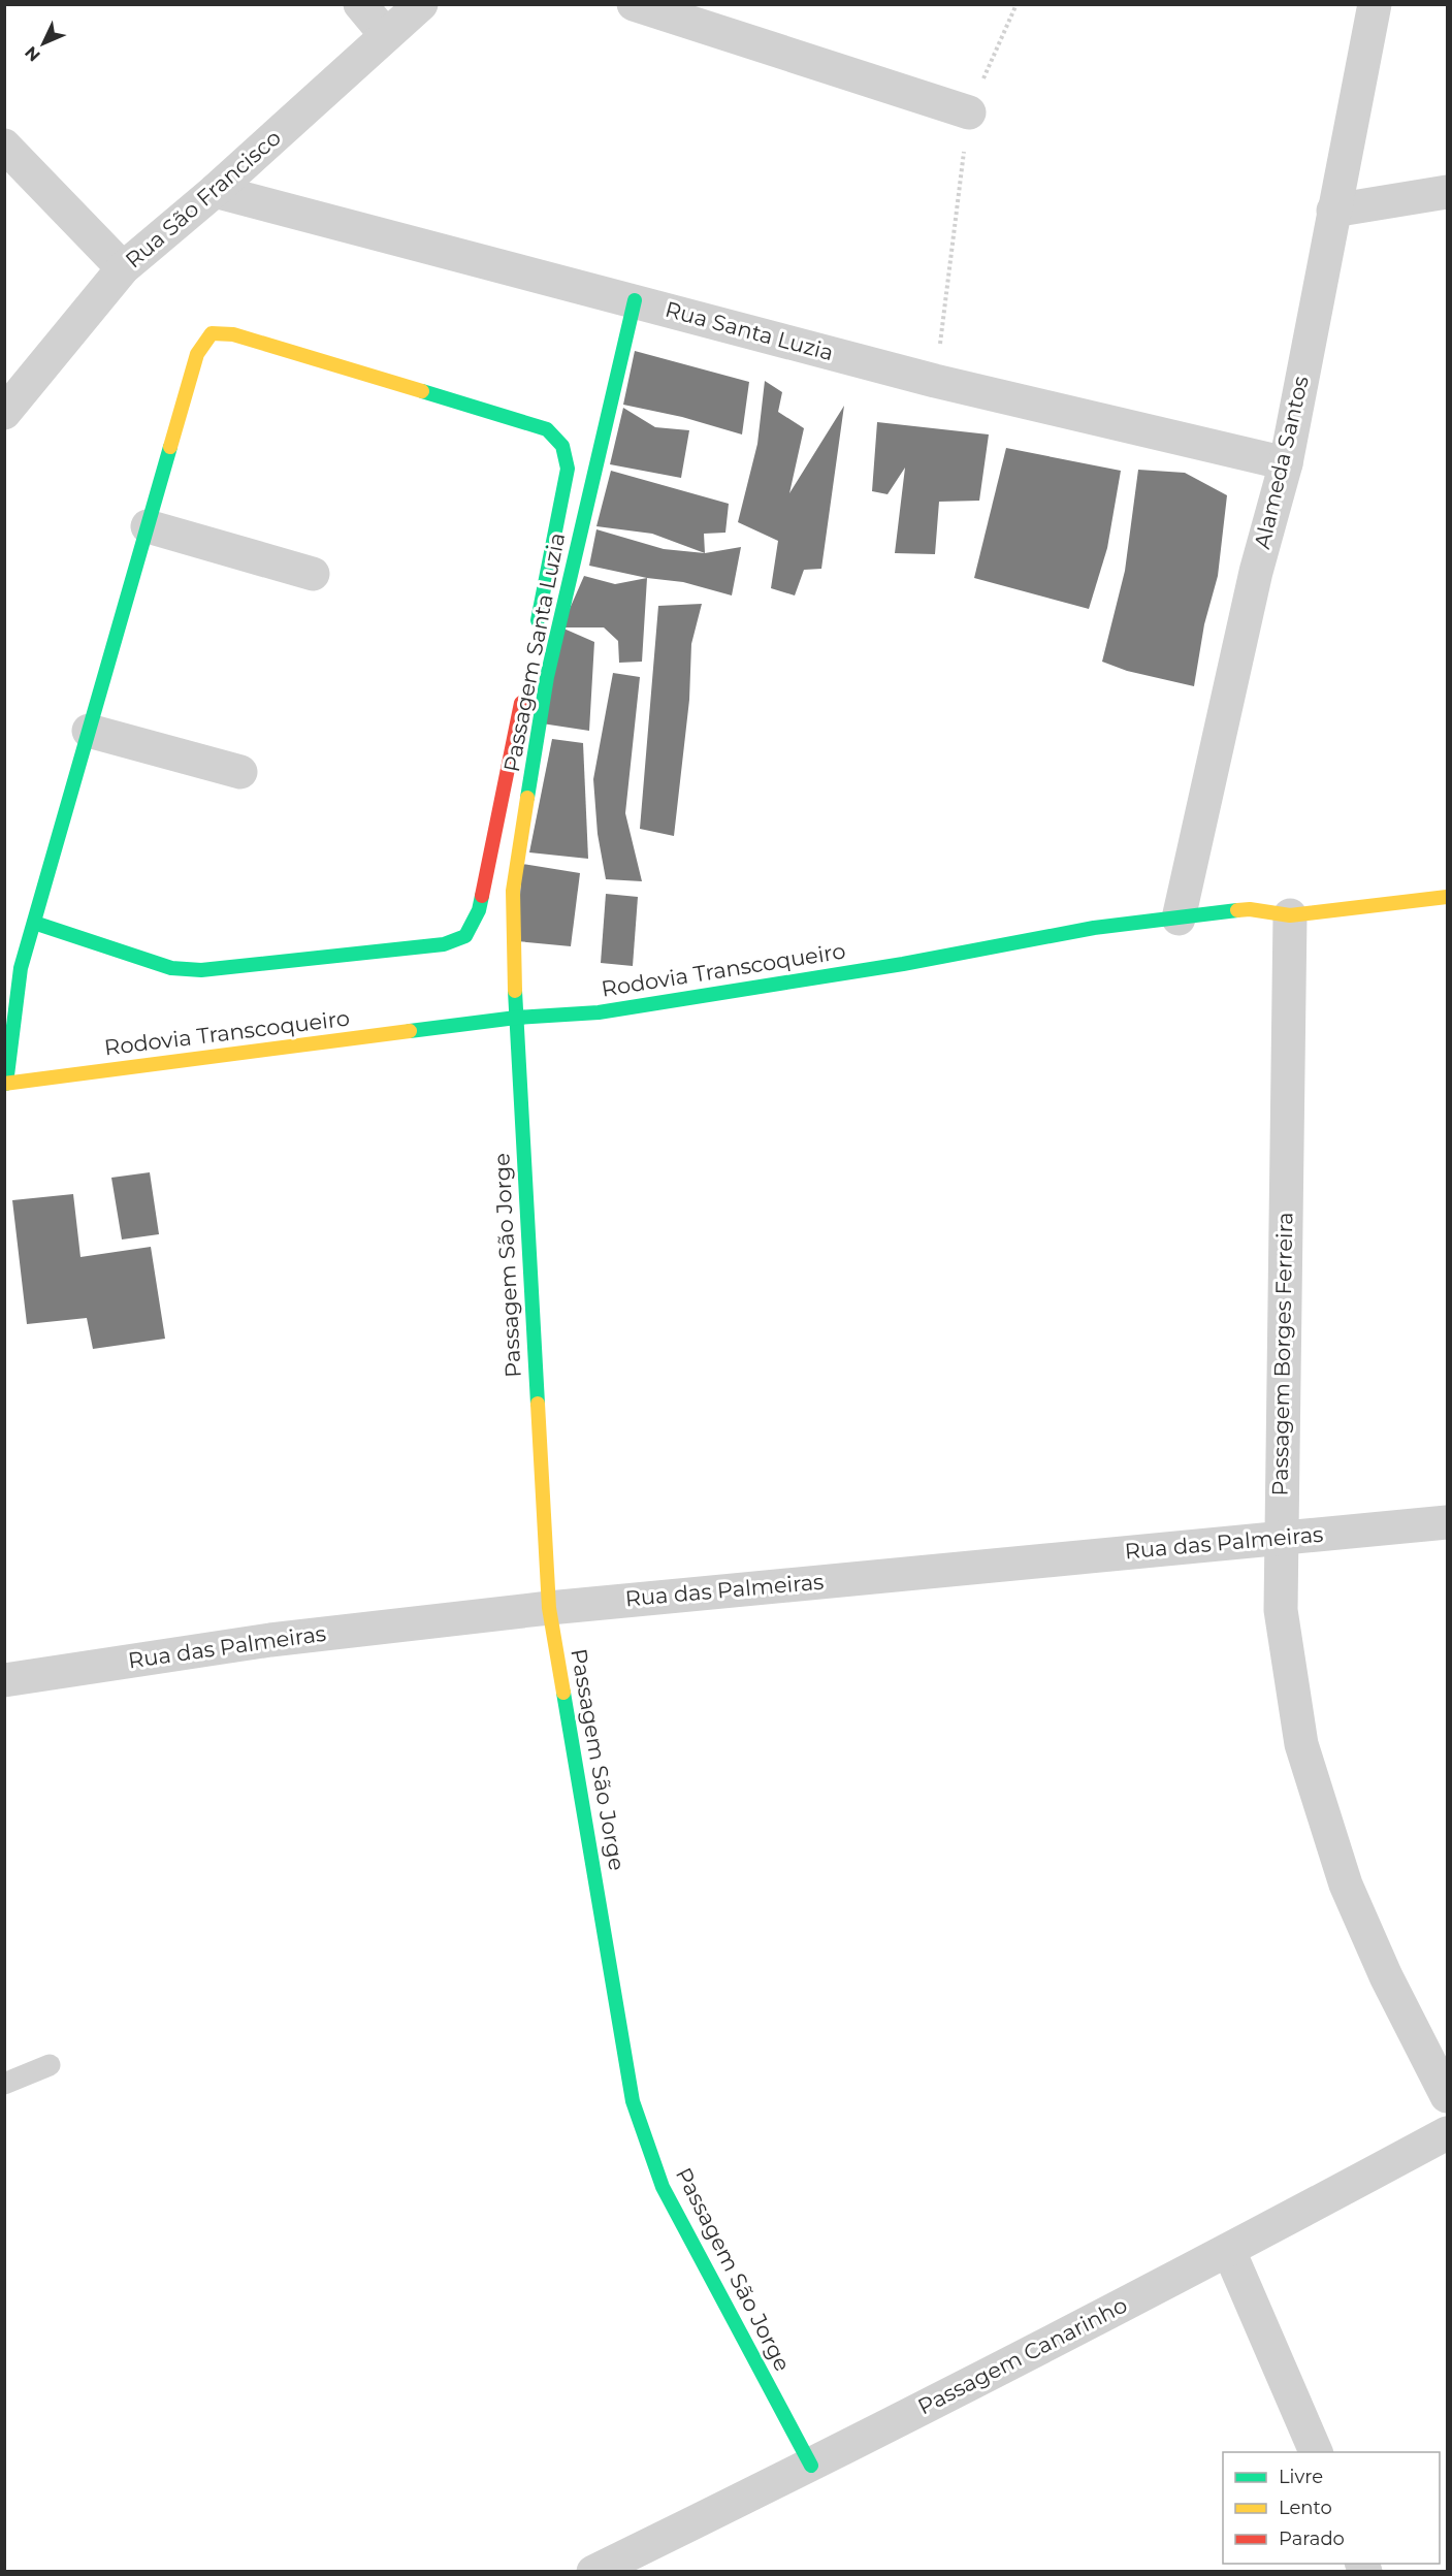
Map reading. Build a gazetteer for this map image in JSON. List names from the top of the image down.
{
  "streets": {
    "street": [
      "Rua São Francisco",
      "Rua Santa Luzia",
      "Alameda Santos",
      "Passagem Santa Luzia",
      "Rodovia Transcoqueiro",
      "Passagem São Jorge",
      "Passagem Borges Ferreira",
      "Rua das Palmeiras",
      "Passagem Canarinho"
    ]
  },
  "crossings": [
    ["Rua São Francisco", "Rua Santa Luzia"],
    ["Rua Santa Luzia", "Alameda Santos"],
    ["Rua Santa Luzia", "Passagem Santa Luzia"],
    ["Alameda Santos", "Rodovia Transcoqueiro"],
    ["Passagem Santa Luzia", "Rodovia Transcoqueiro"],
    ["Passagem Santa Luzia", "Passagem São Jorge"],
    ["Rodovia Transcoqueiro", "Passagem São Jorge"],
    ["Rodovia Transcoqueiro", "Passagem Borges Ferreira"],
    ["Passagem São Jorge", "Rua das Palmeiras"],
    ["Passagem São Jorge", "Passagem Canarinho"],
    ["Passagem Borges Ferreira", "Rua das Palmeiras"]
  ],
  "legend": ["Livre", "Lento", "Parado"],
  "north": "bottom left"
}
